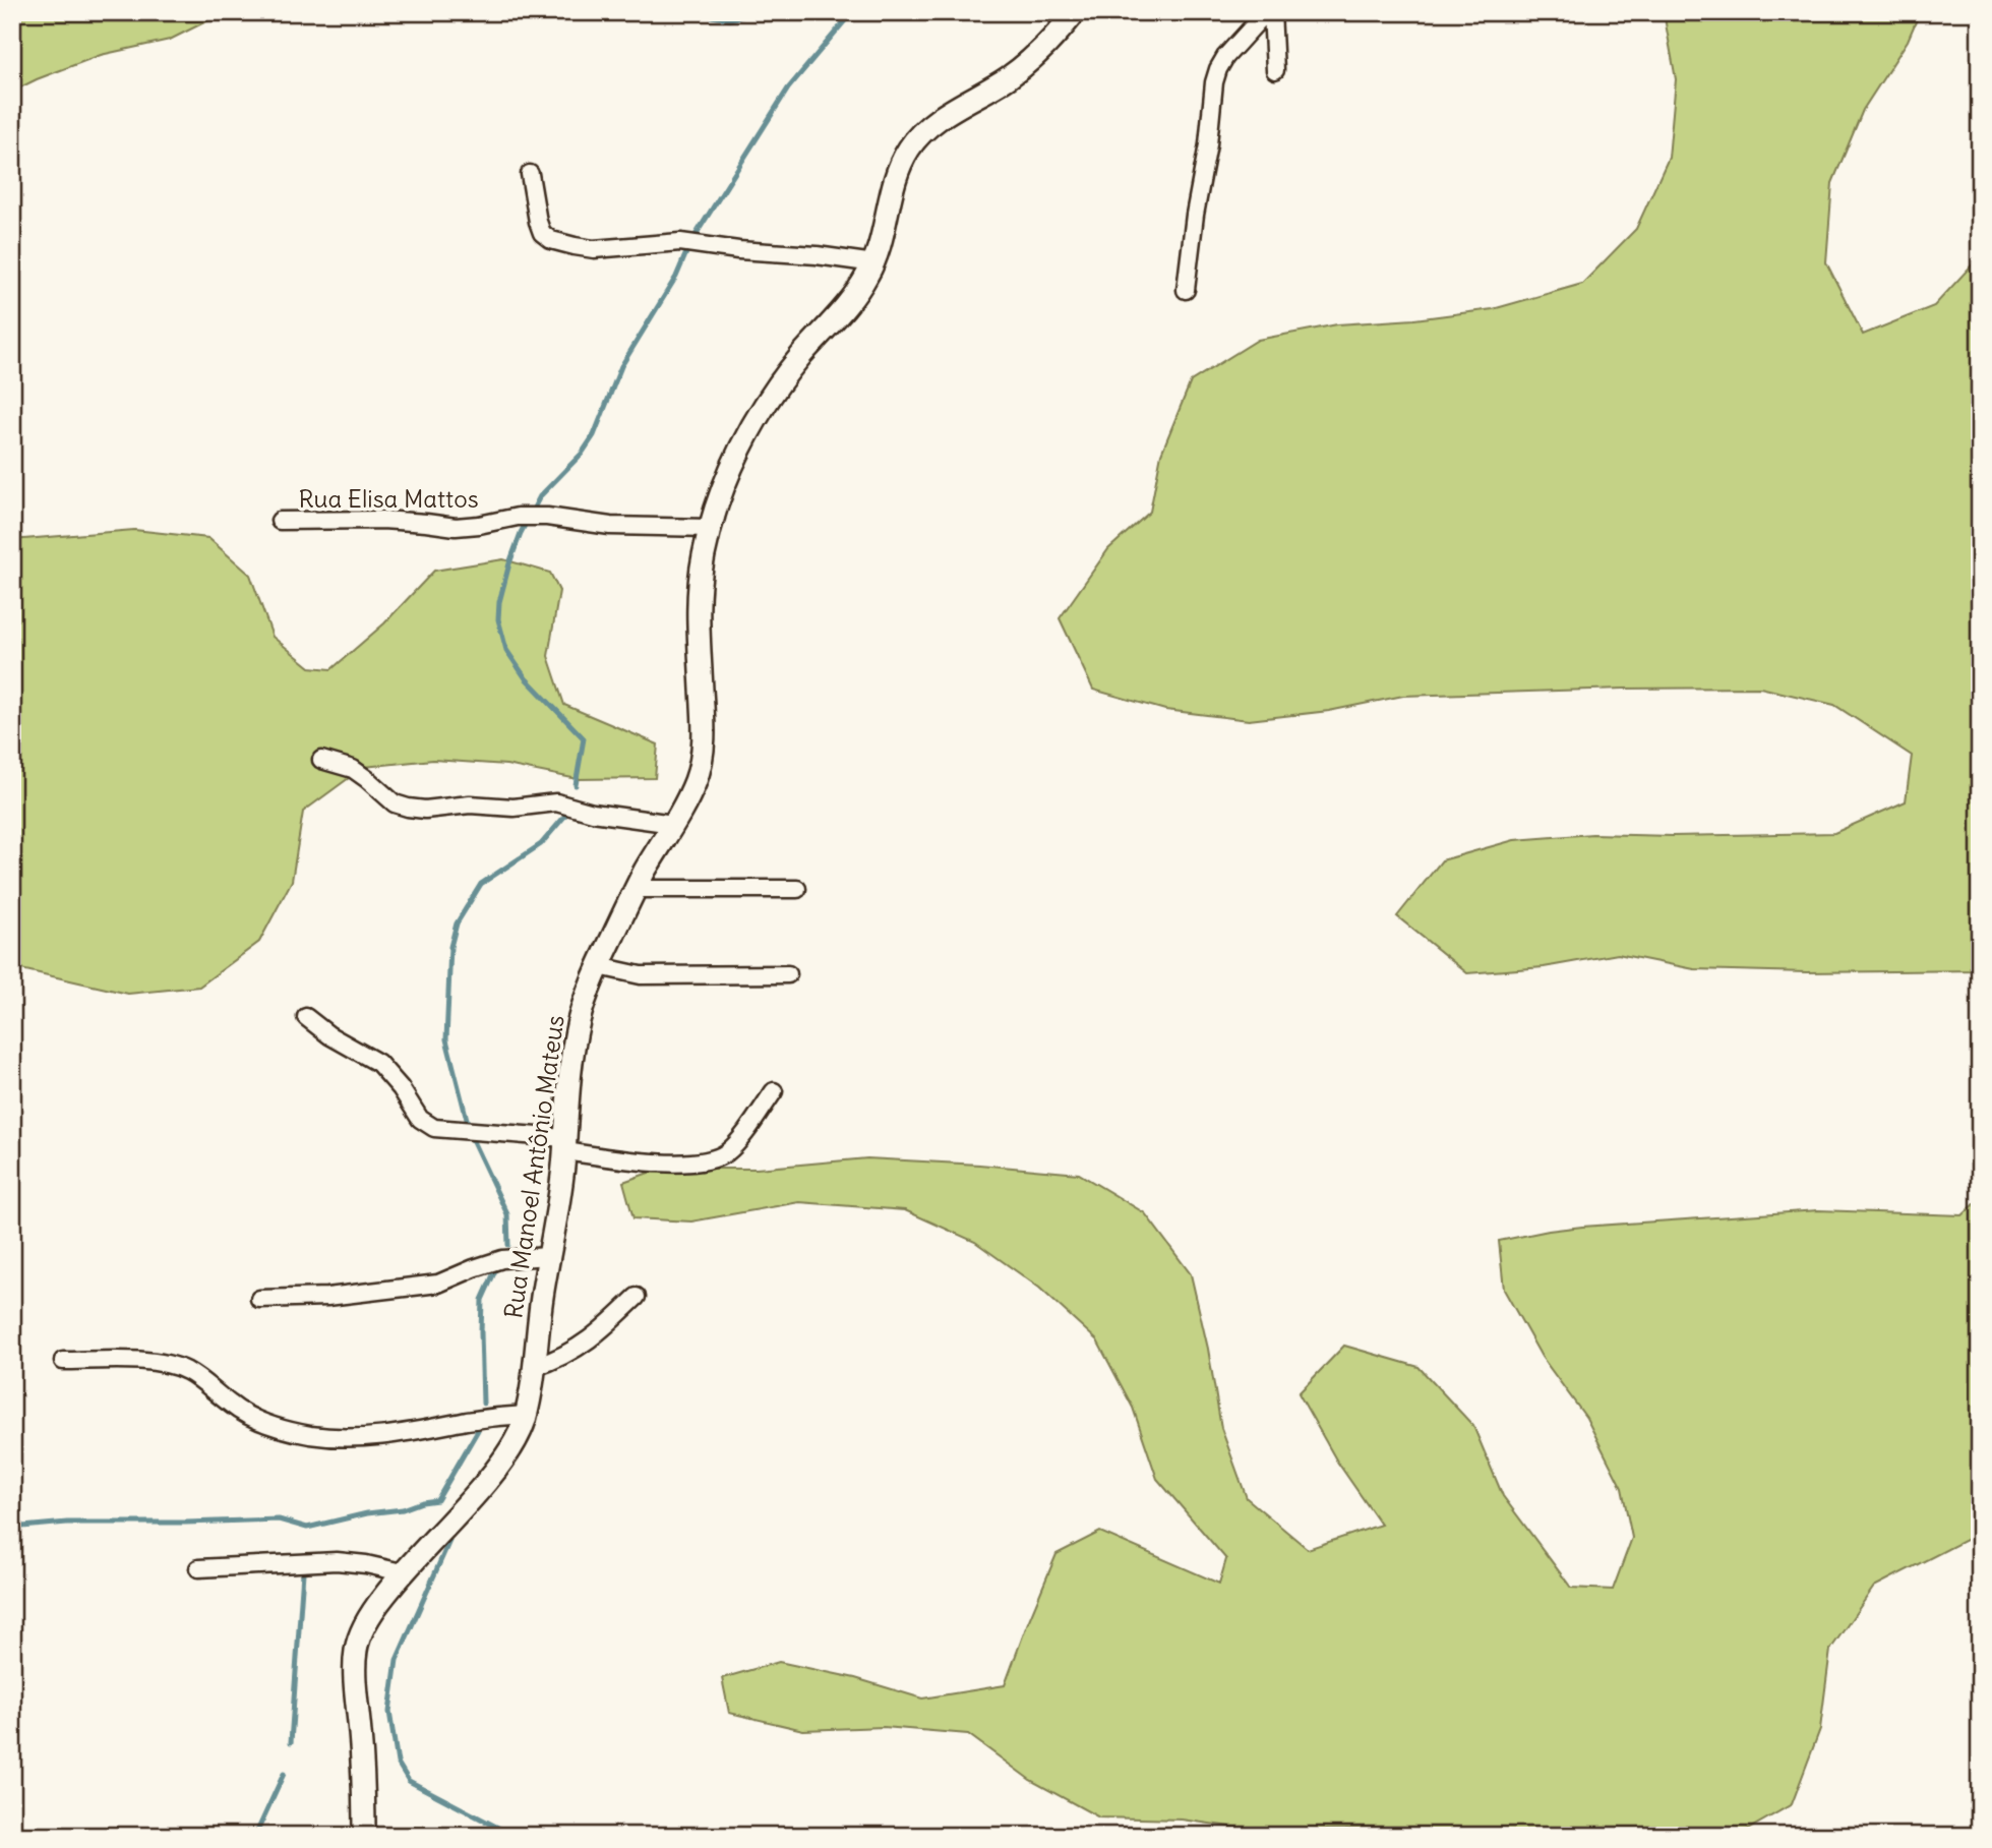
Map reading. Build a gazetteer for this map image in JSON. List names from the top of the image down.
{
  "streets": {
    "street": ["Rua Elisa Mattos", "Rua Manoel Antônio Mateus"]
  },
  "crossings": [
    ["Rua Elisa Mattos", "Rua Manoel Antônio Mateus"]
  ]
}
